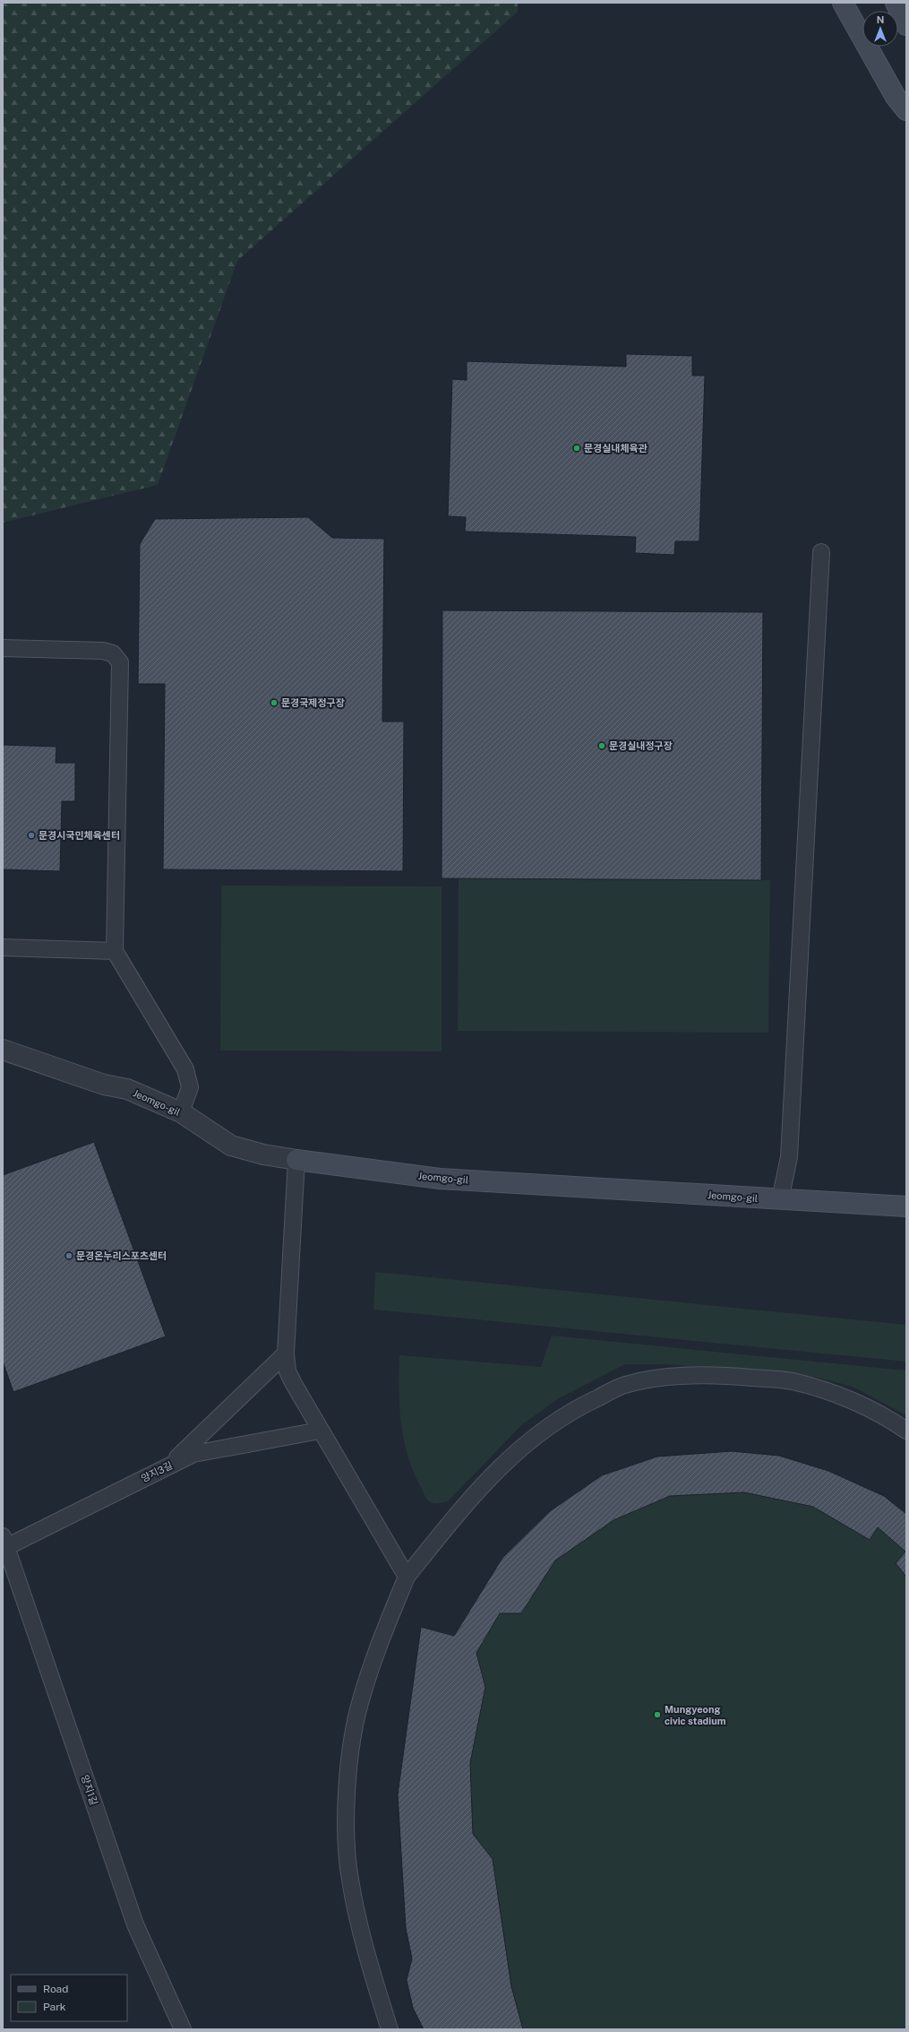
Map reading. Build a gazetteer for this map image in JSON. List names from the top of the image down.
{
  "streets": {
    "street": ["Jeomgo-gil"],
    "lane": ["양지3길", "양지1길"]
  },
  "crossings": [
    ["양지3길", "양지1길"]
  ],
  "places": [
    "문경실내체육관",
    "문경국제정구장",
    "문경실내정구장",
    "문경시국민체육센터",
    "문경온누리스포츠센터",
    "Mungyeong civic stadium"
  ],
  "legend": ["Road", "Park"],
  "north": "top"
}
